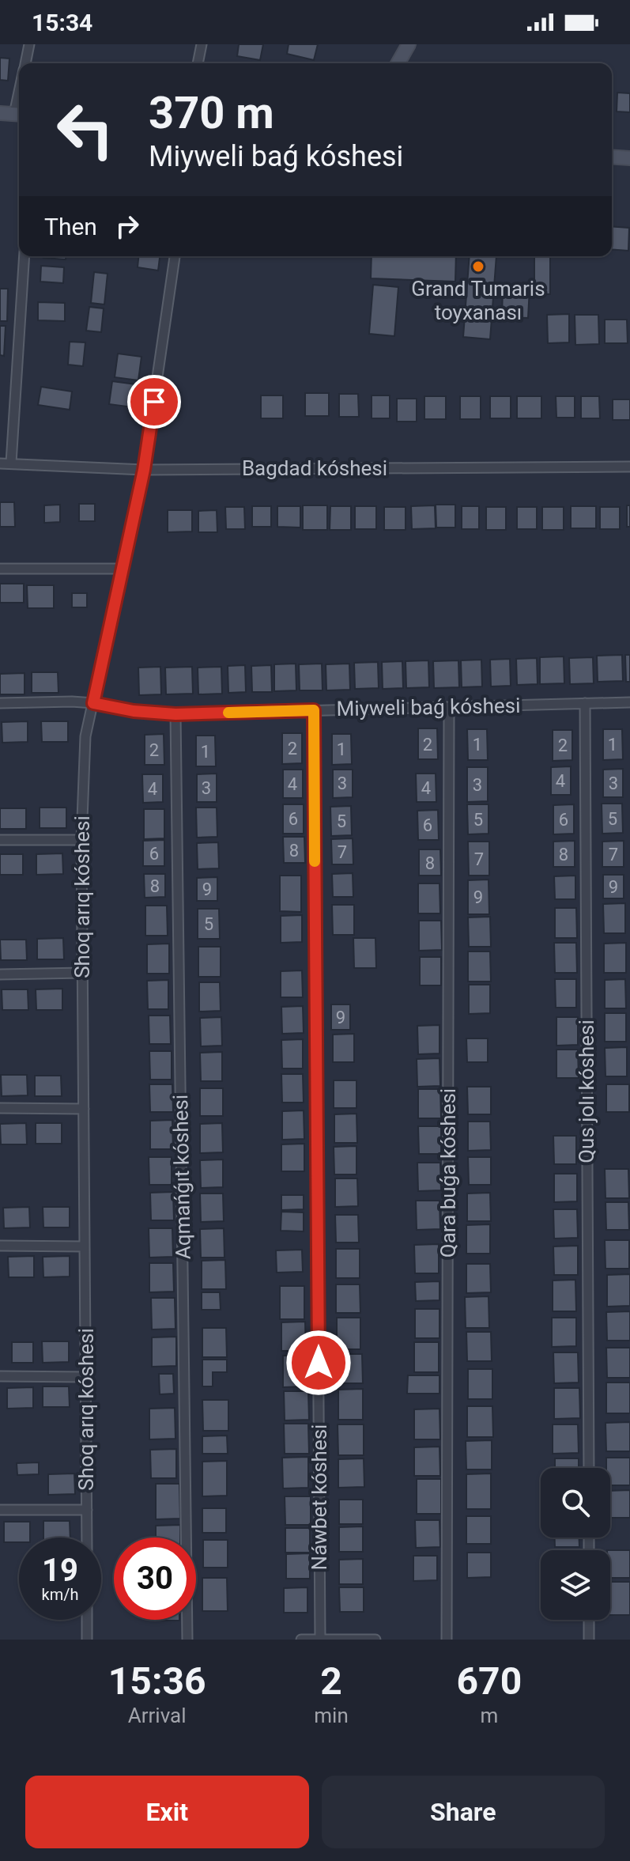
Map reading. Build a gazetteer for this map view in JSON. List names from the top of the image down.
{
  "streets": {
    "street": [
      "Bagdad kóshesi",
      "Miyweli baǵ kóshesi",
      "Shoq arıq kóshesi",
      "Qus jolı kóshesi",
      "Qara buǵa kóshesi",
      "Aqmańǵıt kóshesi",
      "Náwbet kóshesi"
    ]
  },
  "crossings": [
    ["Bagdad kóshesi", "Shoq arıq kóshesi"],
    ["Miyweli baǵ kóshesi", "Shoq arıq kóshesi"],
    ["Miyweli baǵ kóshesi", "Qus jolı kóshesi"],
    ["Miyweli baǵ kóshesi", "Qara buǵa kóshesi"],
    ["Miyweli baǵ kóshesi", "Aqmańǵıt kóshesi"],
    ["Miyweli baǵ kóshesi", "Náwbet kóshesi"]
  ],
  "places": ["Grand Tumaris toyxanası"],
  "house_numbers": [
    "2",
    "1",
    "1",
    "2",
    "2",
    "1",
    "2",
    "1",
    "4",
    "3",
    "3",
    "4",
    "3",
    "3",
    "4",
    "4",
    "6",
    "5",
    "5",
    "6",
    "5",
    "6",
    "8",
    "7",
    "6",
    "8",
    "7",
    "7",
    "8",
    "8",
    "9",
    "9",
    "9",
    "5",
    "9"
  ],
  "page": {
    "status": "15:34",
    "turn": ["370 m", "Miyweli baǵ kóshesi"],
    "then": "Then",
    "speed": "19 km/h",
    "limit": "30",
    "eta": [
      "15:36",
      "Arrival",
      "2",
      "min",
      "670",
      "m"
    ],
    "buttons": ["Exit", "Share"]
  }
}
